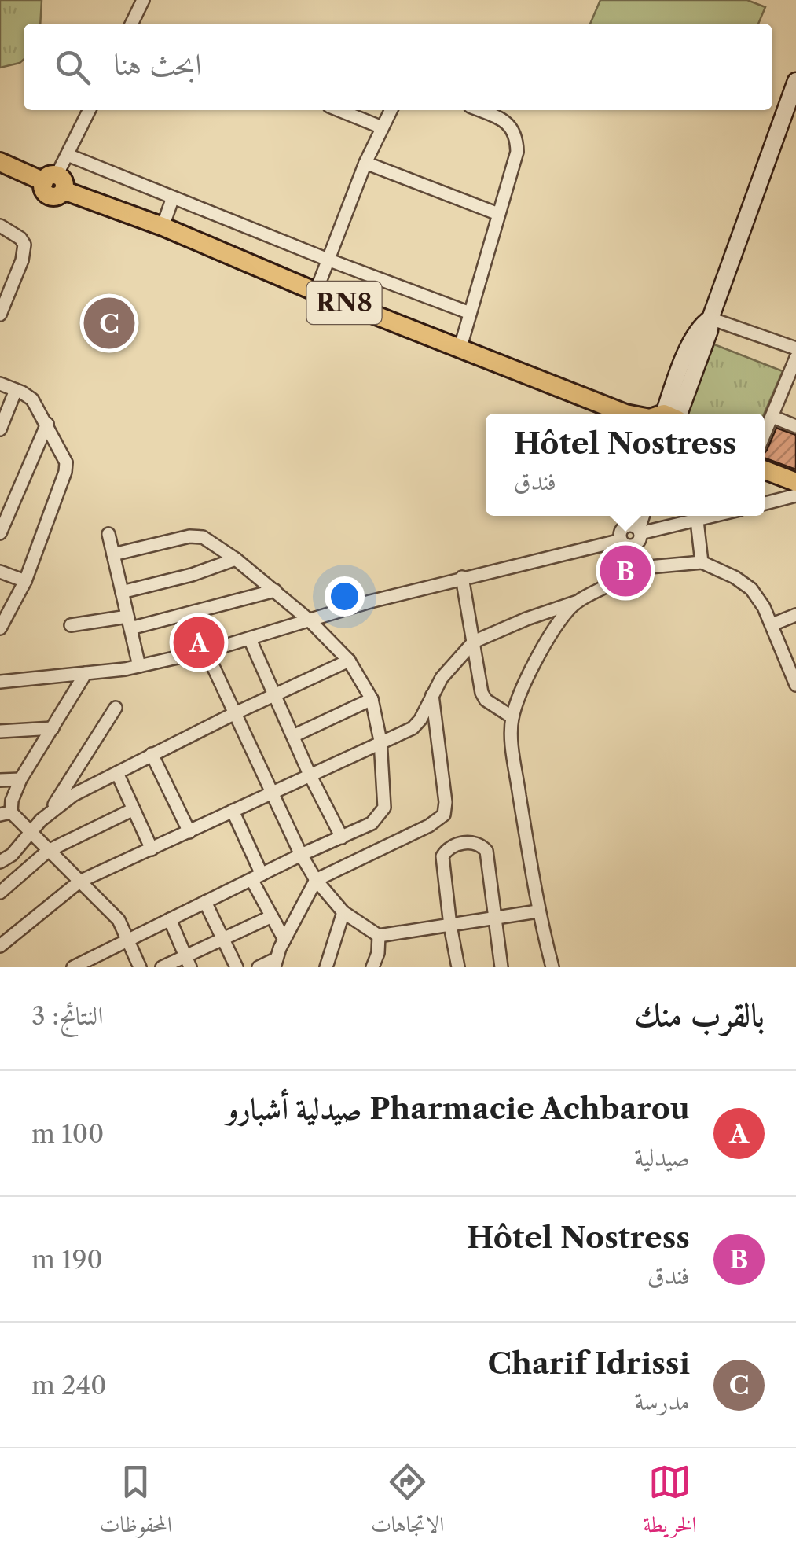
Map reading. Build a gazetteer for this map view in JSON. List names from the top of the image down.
{
  "streets": {
    "main road": ["RN8"]
  },
  "page": {
    "search": "ابحث هنا",
    "pins": ["C", "B", "A"],
    "popup": ["Hôtel Nostress", "فندق"],
    "heading": ["بالقرب منك", "النتائج: 3"],
    "list": [
      {
        "mark": "A",
        "name": "Pharmacie Achbarou صيدلية أشبارو",
        "note": "صيدلية",
        "value": "100 m"
      },
      {
        "mark": "B",
        "name": "Hôtel Nostress",
        "note": "فندق",
        "value": "190 m"
      },
      {
        "mark": "C",
        "name": "Charif Idrissi",
        "note": "مدرسة",
        "value": "240 m"
      }
    ],
    "nav": ["الخريطة", "الاتجاهات", "المحفوظات"]
  }
}
